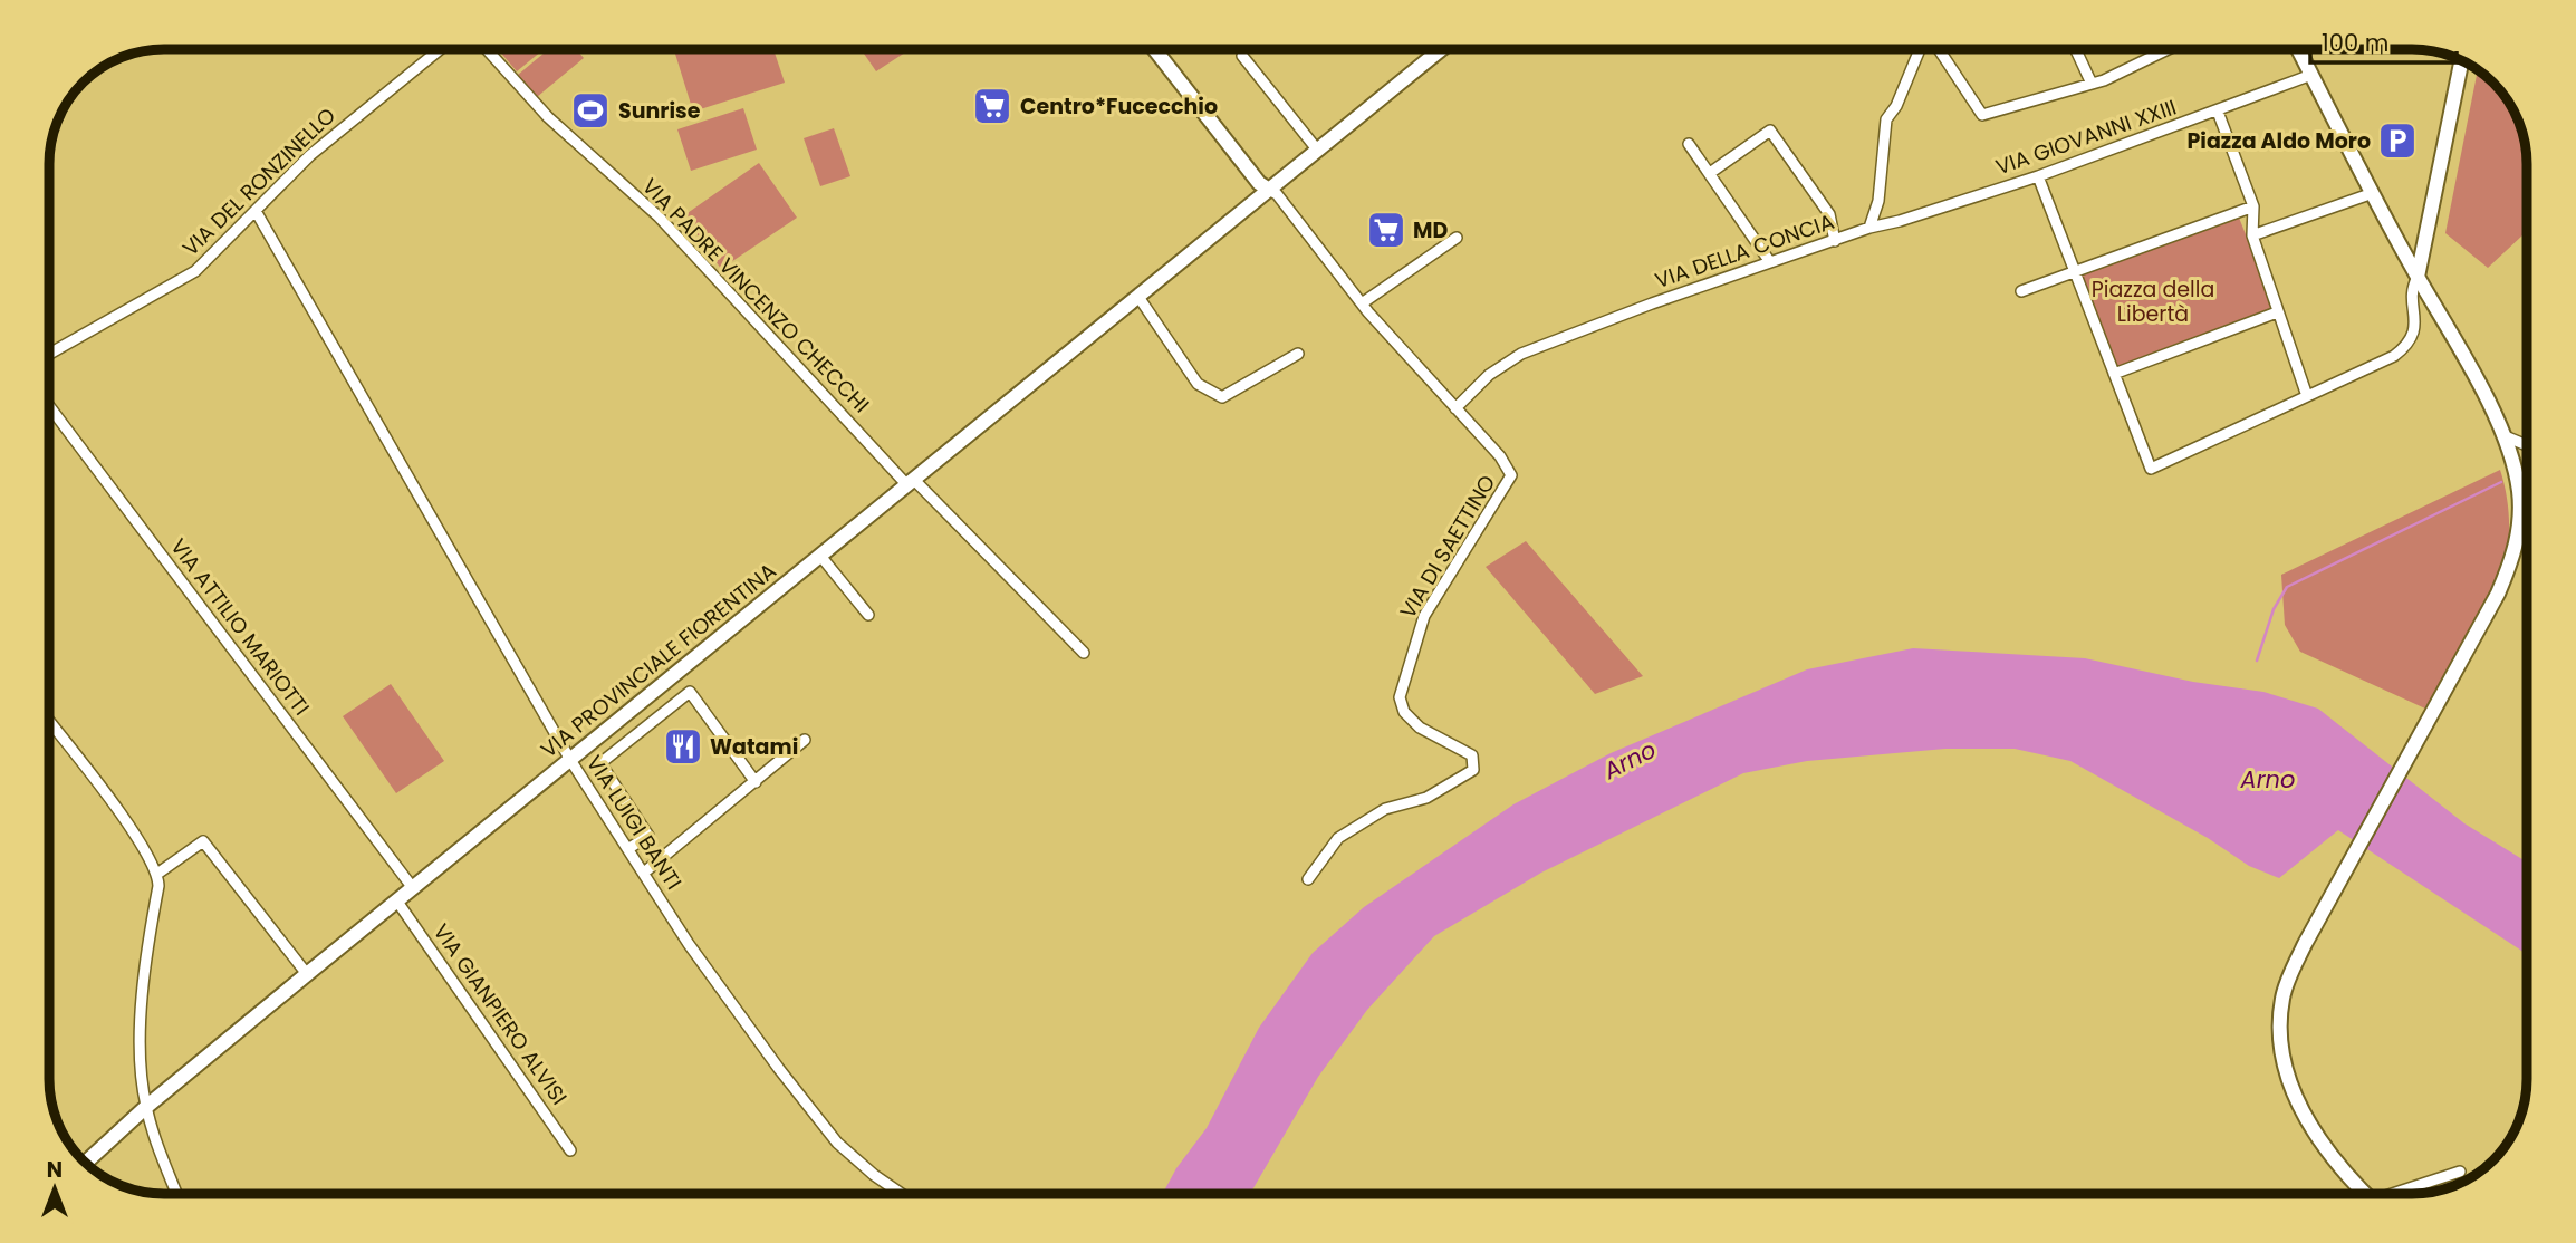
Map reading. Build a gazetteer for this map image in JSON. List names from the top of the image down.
{
  "streets": {
    "street": [
      "VIA GIOVANNI XXIII",
      "VIA DEL RONZINELLO",
      "VIA DELLA CONCIA",
      "VIA PADRE VINCENZO CHECCHI",
      "VIA DI SAETTINO",
      "VIA ATTILIO MARIOTTI",
      "VIA PROVINCIALE FIORENTINA",
      "VIA LUIGI BANTI",
      "VIA GIANPIERO ALVISI"
    ]
  },
  "crossings": [
    ["VIA GIOVANNI XXIII", "VIA DELLA CONCIA"],
    ["VIA DEL RONZINELLO", "VIA LUIGI BANTI"],
    ["VIA DELLA CONCIA", "VIA DI SAETTINO"],
    ["VIA PADRE VINCENZO CHECCHI", "VIA PROVINCIALE FIORENTINA"],
    ["VIA DI SAETTINO", "VIA PROVINCIALE FIORENTINA"],
    ["VIA ATTILIO MARIOTTI", "VIA PROVINCIALE FIORENTINA"],
    ["VIA PROVINCIALE FIORENTINA", "VIA LUIGI BANTI"],
    ["VIA PROVINCIALE FIORENTINA", "VIA GIANPIERO ALVISI"]
  ],
  "water": ["Arno"],
  "parks": ["Piazza della Libertà"],
  "places": {
    "supermarket": ["Centro*Fucecchio", "MD"],
    "sports": ["Sunrise"],
    "parking": ["Piazza Aldo Moro"],
    "restaurant": ["Watami"]
  },
  "scale_bar": "100 m",
  "north": "top"
}
